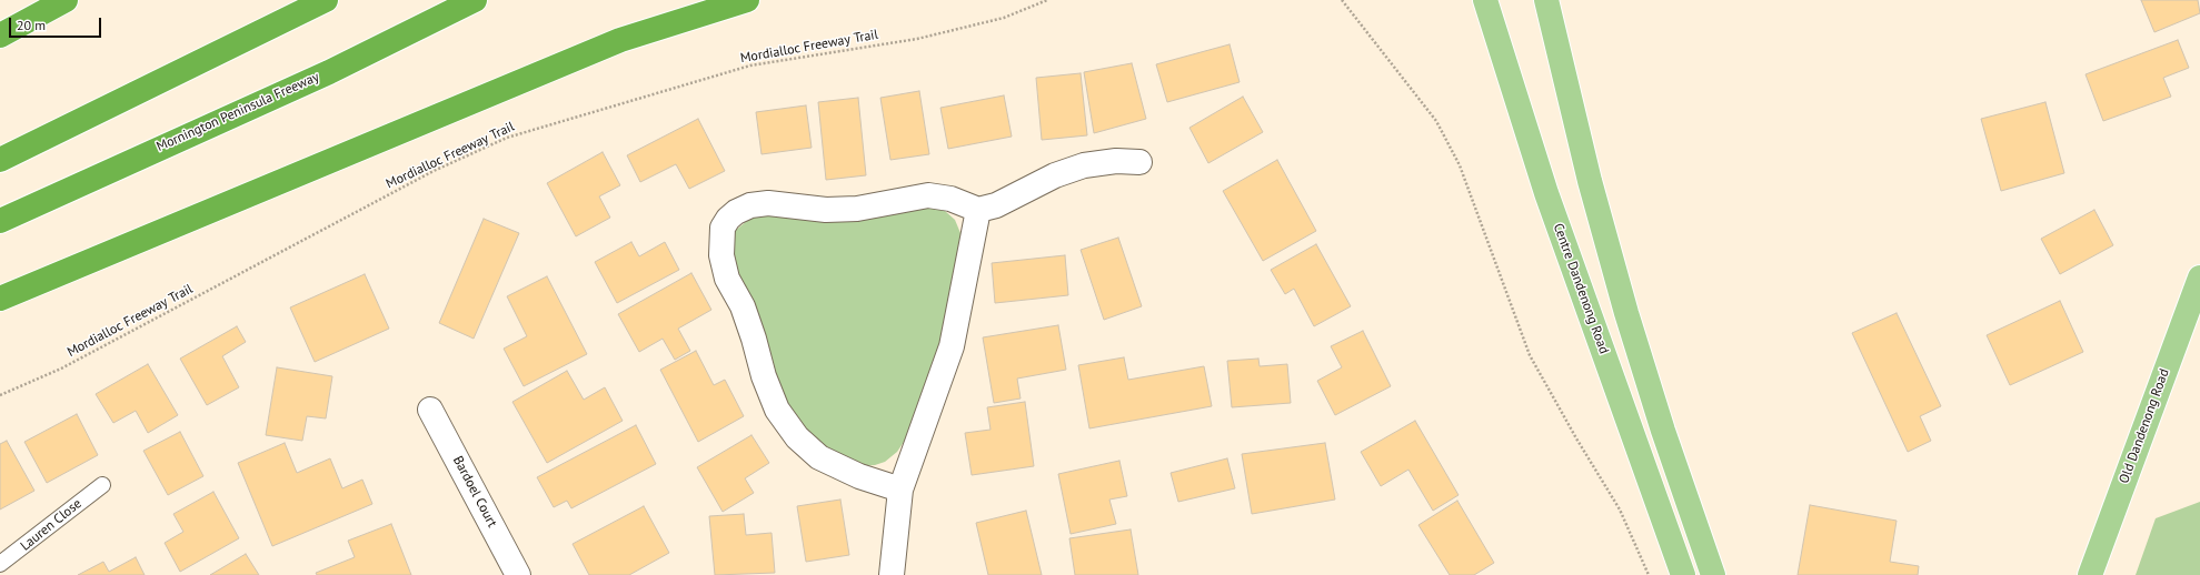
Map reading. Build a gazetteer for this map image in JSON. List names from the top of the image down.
{
  "streets": {
    "highway": ["Mornington Peninsula Freeway"],
    "main road": ["Centre Dandenong Road", "Old Dandenong Road"],
    "street": ["Bardoel Court"],
    "lane": ["Lauren Close"],
    "path": ["Mordialloc Freeway Trail"]
  },
  "scale_bar": "20 m"
}
